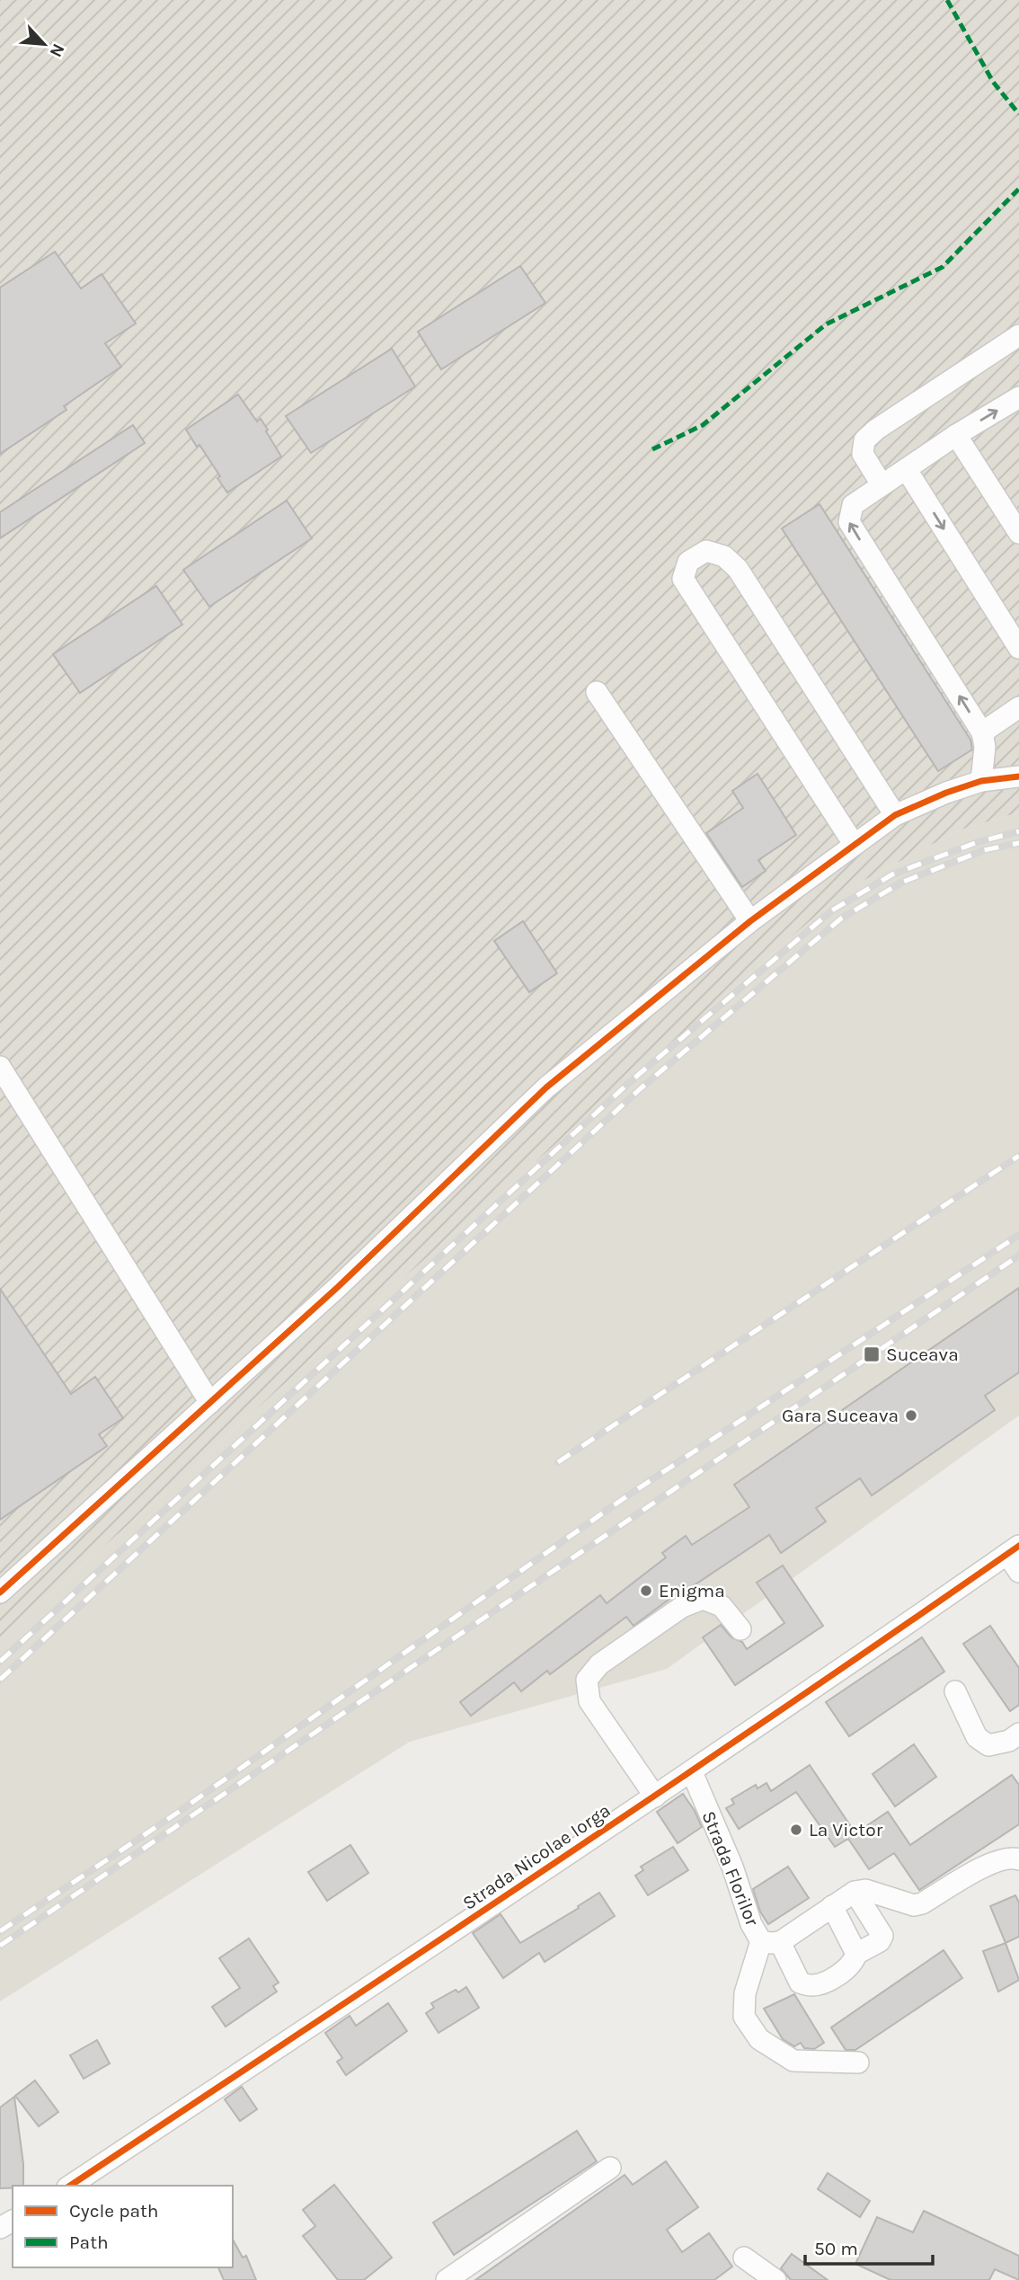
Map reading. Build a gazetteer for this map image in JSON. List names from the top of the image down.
{
  "streets": {
    "street": ["Strada Nicolae Iorga", "Strada Florilor"]
  },
  "crossings": [
    ["Strada Nicolae Iorga", "Strada Florilor"]
  ],
  "places": {
    "transit": ["Suceava"],
    "other": ["Gara Suceava", "Enigma", "La Victor"]
  },
  "legend": ["Cycle path", "Path"],
  "scale_bar": "50 m",
  "north": "bottom right"
}
